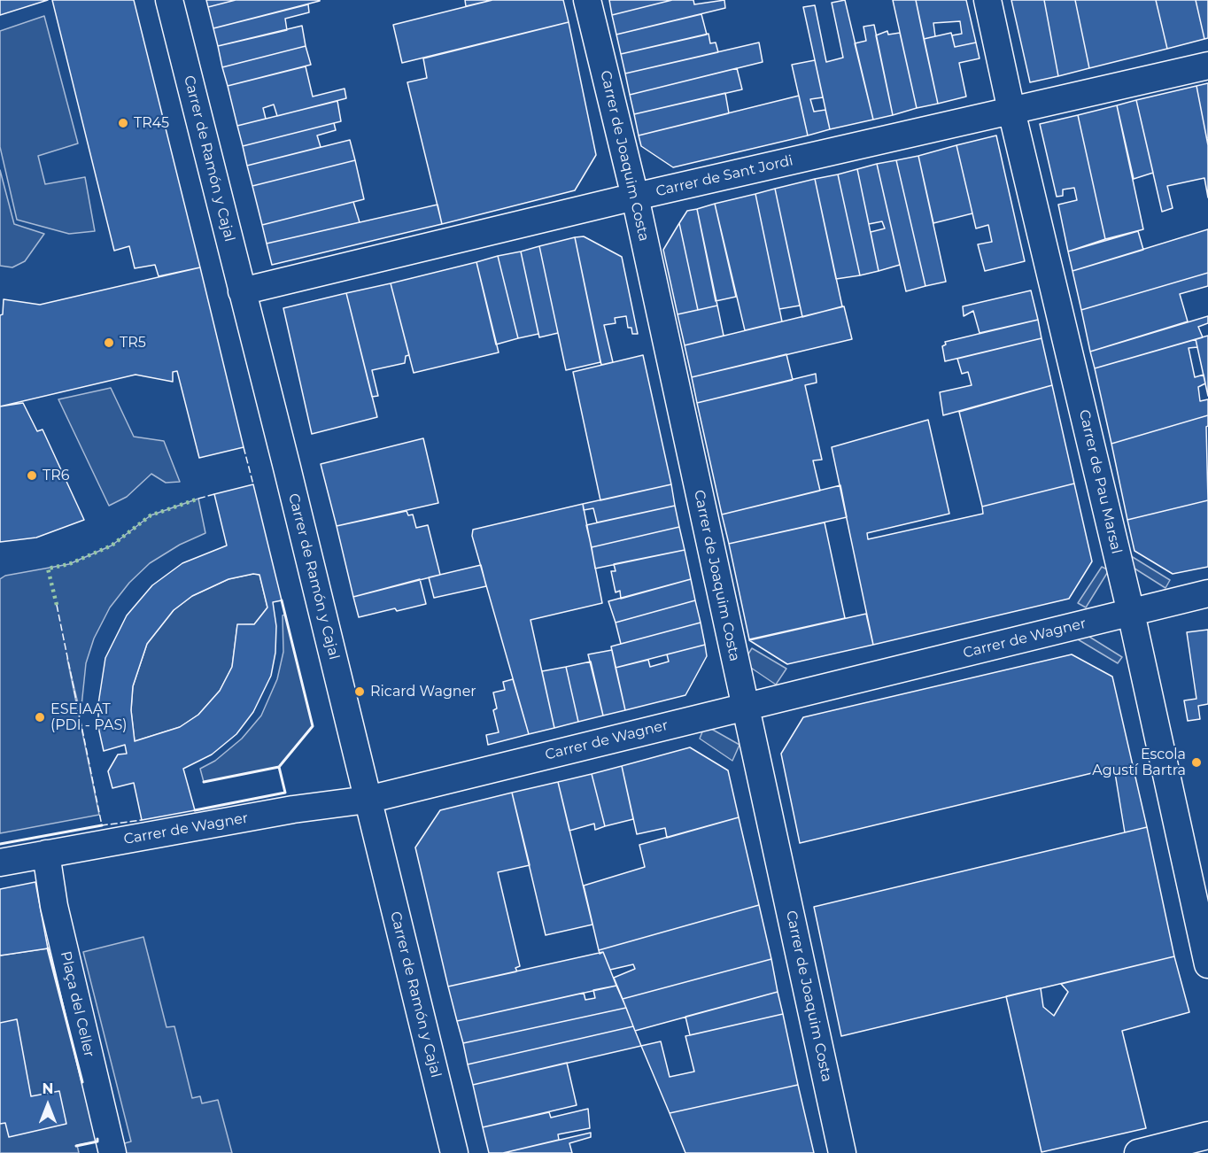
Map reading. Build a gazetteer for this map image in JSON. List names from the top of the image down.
{
  "streets": {
    "street": [
      "Carrer de Joaquim Costa",
      "Carrer de Ramón y Cajal",
      "Carrer de Sant Jordi",
      "Carrer de Pau Marsal",
      "Carrer de Wagner",
      "Plaça del Celler"
    ]
  },
  "crossings": [
    ["Carrer de Joaquim Costa", "Carrer de Sant Jordi"],
    ["Carrer de Joaquim Costa", "Carrer de Wagner"],
    ["Carrer de Ramón y Cajal", "Carrer de Sant Jordi"],
    ["Carrer de Ramón y Cajal", "Carrer de Wagner"],
    ["Carrer de Sant Jordi", "Carrer de Pau Marsal"],
    ["Carrer de Pau Marsal", "Carrer de Wagner"],
    ["Carrer de Wagner", "Plaça del Celler"]
  ],
  "places": [
    "TR45",
    "TR5",
    "TR6",
    "Ricard Wagner",
    "ESEIAAT (PDI - PAS)",
    "Escola Agustí Bartra"
  ],
  "north": "top"
}
